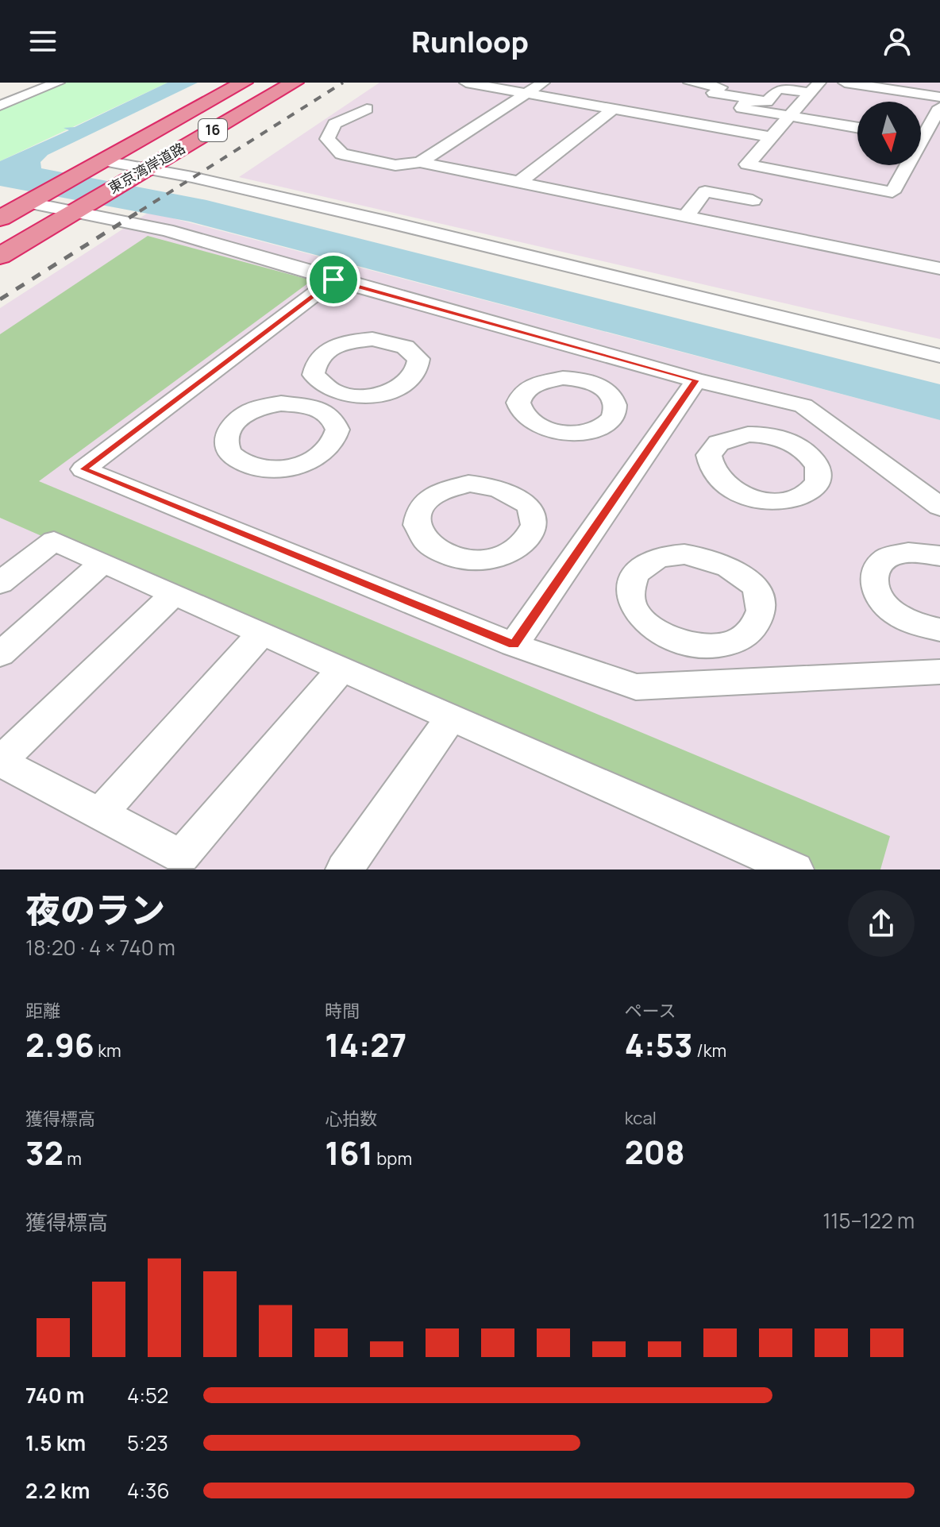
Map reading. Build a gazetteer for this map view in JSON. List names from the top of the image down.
{
  "streets": {
    "highway": ["16", "東京湾岸道路"]
  },
  "north": "bottom",
  "page": {
    "header": "Runloop",
    "heading": ["夜のラン", "18:20 · 4 × 740 m"],
    "stats": [
      ["距離", "2.96 km"],
      ["時間", "14:27"],
      ["ペース", "4:53 /km"],
      ["獲得標高", "32 m"],
      ["心拍数", "161 bpm"],
      ["kcal", "208"]
    ],
    "chart": ["獲得標高", "115–122 m"],
    "list": [
      {
        "name": "740 m",
        "note": "4:52"
      },
      {
        "name": "1.5 km",
        "note": "5:23"
      },
      {
        "name": "2.2 km",
        "note": "4:36"
      }
    ]
  }
}
